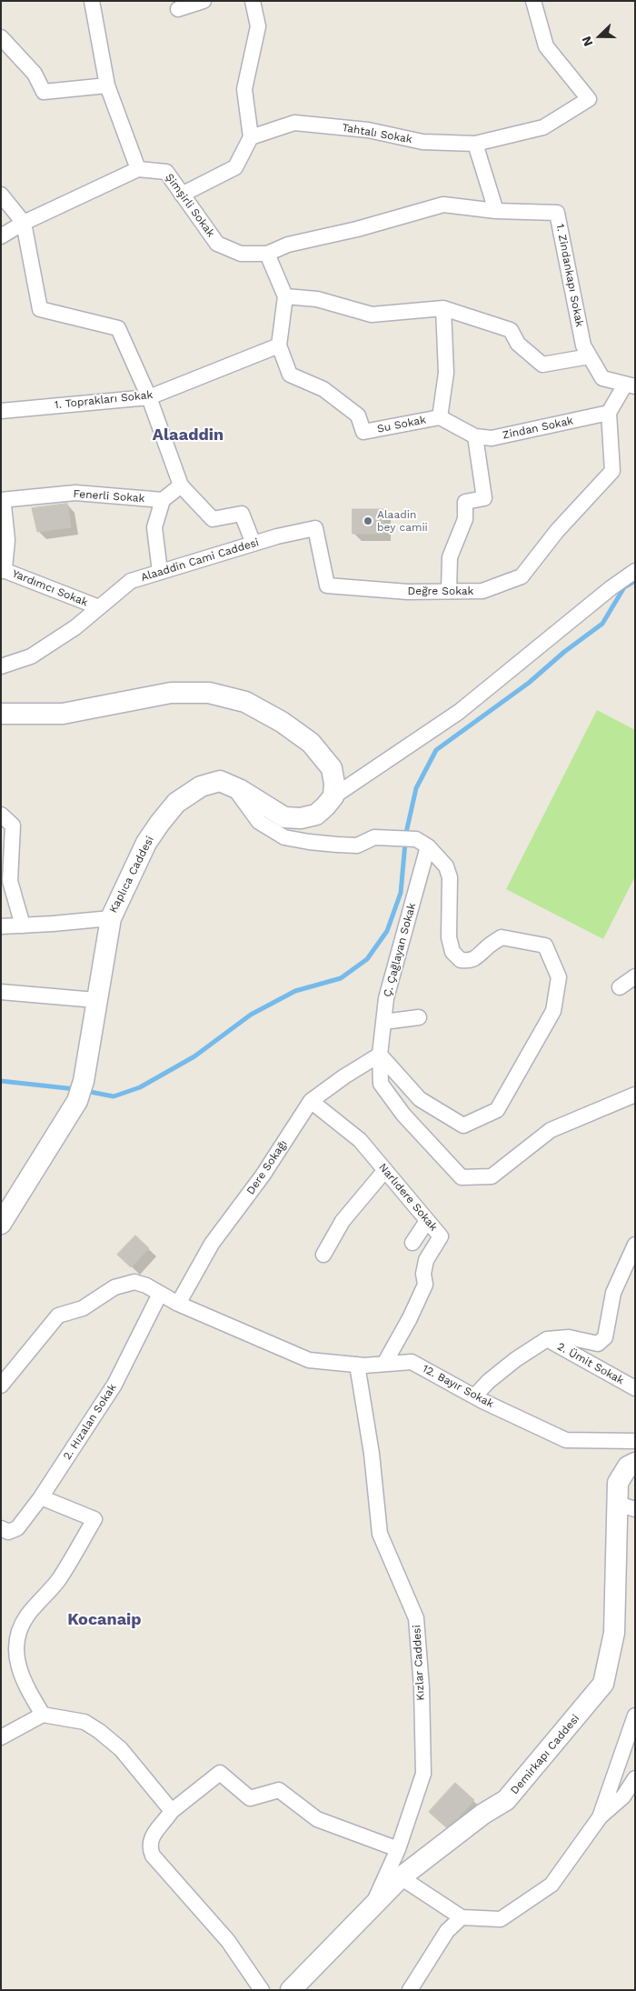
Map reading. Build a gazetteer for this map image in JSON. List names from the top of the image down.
{
  "streets": {
    "main road": ["Kaplıca Caddesi", "Demirkapı Caddesi"],
    "street": [
      "Tahtalı Sokak",
      "Şimşirli Sokak",
      "1. Zindankapı Sokak",
      "1. Toprakları Sokak",
      "Su Sokak",
      "Zindan Sokak",
      "Fenerli Sokak",
      "Alaaddin Cami Caddesi",
      "Yardımcı Sokak",
      "Değre Sokak",
      "Ç. Çağlayan Sokak",
      "Dere Sokağı",
      "Narlıdere Sokak",
      "2. Ümit Sokak",
      "12. Bayır Sokak",
      "2. Hızalan Sokak",
      "Kızlar Caddesi"
    ]
  },
  "crossings": [
    ["Şimşirli Sokak", "1. Zindankapı Sokak"],
    ["1. Toprakları Sokak", "Su Sokak"],
    ["Su Sokak", "Zindan Sokak"],
    ["Zindan Sokak", "Değre Sokak"],
    ["Fenerli Sokak", "Alaaddin Cami Caddesi"],
    ["Alaaddin Cami Caddesi", "Yardımcı Sokak"],
    ["Alaaddin Cami Caddesi", "Değre Sokak"],
    ["Ç. Çağlayan Sokak", "Dere Sokağı"],
    ["Dere Sokağı", "Narlıdere Sokak"],
    ["Dere Sokağı", "12. Bayır Sokak"],
    ["Narlıdere Sokak", "12. Bayır Sokak"],
    ["12. Bayır Sokak", "2. Hızalan Sokak"],
    ["12. Bayır Sokak", "Kızlar Caddesi"],
    ["Kızlar Caddesi", "Demirkapı Caddesi"]
  ],
  "districts": ["Alaaddin", "Kocanaip"],
  "places": ["Alaadin bey camii"],
  "north": "left"
}
